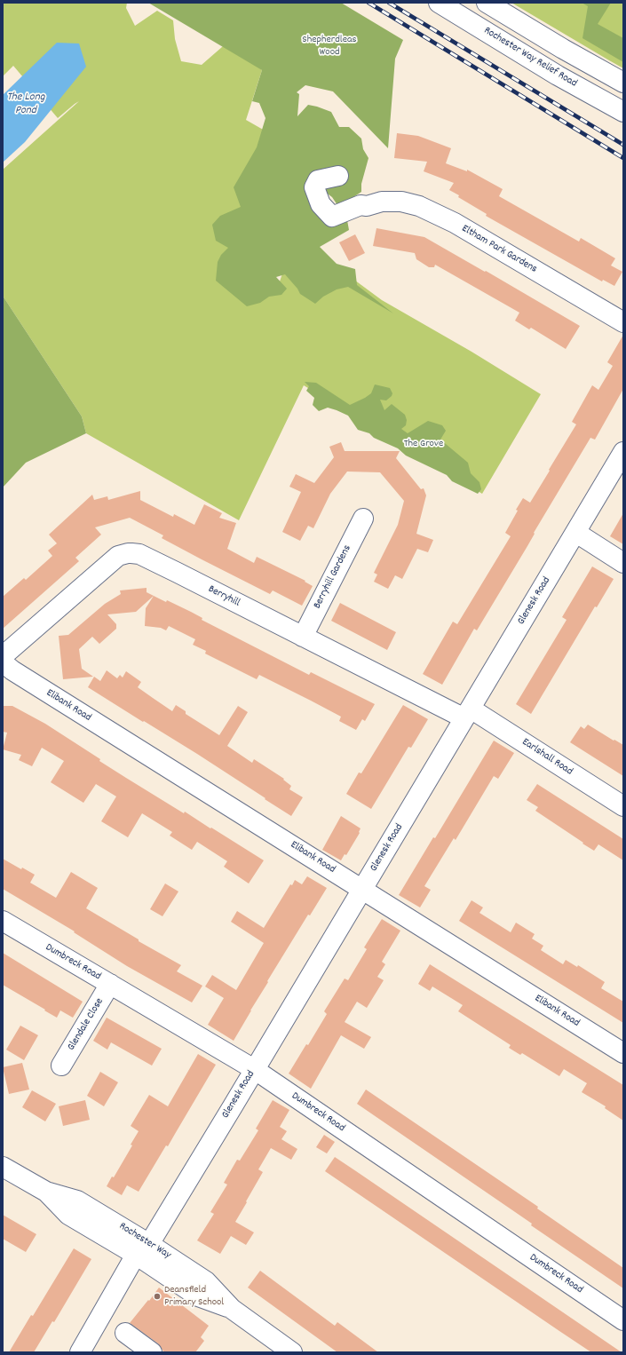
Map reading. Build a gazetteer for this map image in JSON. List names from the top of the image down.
{
  "streets": {
    "main road": [
      "Rochester Way Relief Road",
      "Eltham Park Gardens",
      "Berryhill Gardens",
      "Berryhill",
      "Glenesk Road",
      "Elibank Road",
      "Earlshall Road",
      "Dumbreck Road",
      "Glendale Close",
      "Rochester Way"
    ]
  },
  "crossings": [
    ["Berryhill Gardens", "Berryhill"],
    ["Berryhill", "Glenesk Road"],
    ["Berryhill", "Earlshall Road"],
    ["Glenesk Road", "Elibank Road"],
    ["Glenesk Road", "Earlshall Road"],
    ["Glenesk Road", "Dumbreck Road"],
    ["Glenesk Road", "Rochester Way"],
    ["Dumbreck Road", "Glendale Close"]
  ],
  "water": ["The Long Pond"],
  "parks": ["Shepherdleas Wood", "The Grove"],
  "places": ["Deansfield Primary School"]
}
